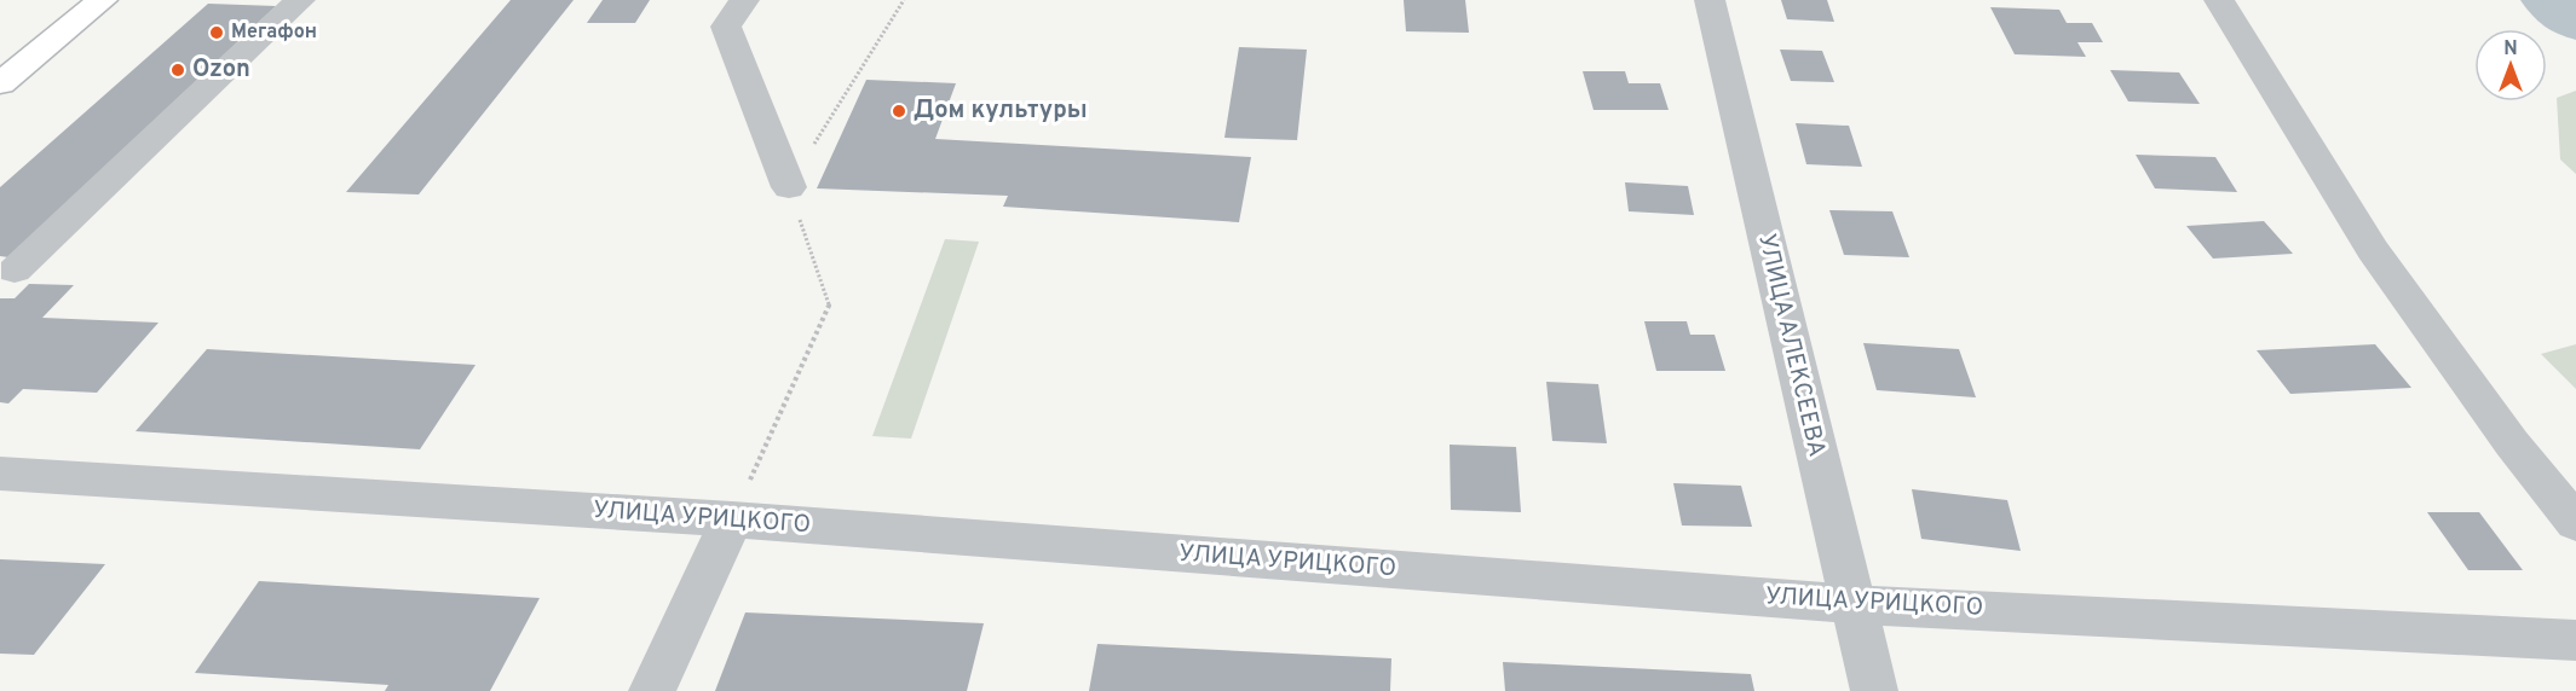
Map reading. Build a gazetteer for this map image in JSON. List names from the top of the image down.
{
  "streets": {
    "street": ["УЛИЦА АЛЕКСЕЕВА", "УЛИЦА УРИЦКОГО"]
  },
  "crossings": [
    ["УЛИЦА АЛЕКСЕЕВА", "УЛИЦА УРИЦКОГО"]
  ],
  "places": ["Мегафон", "Ozon", "Дом культуры"],
  "north": "top"
}
